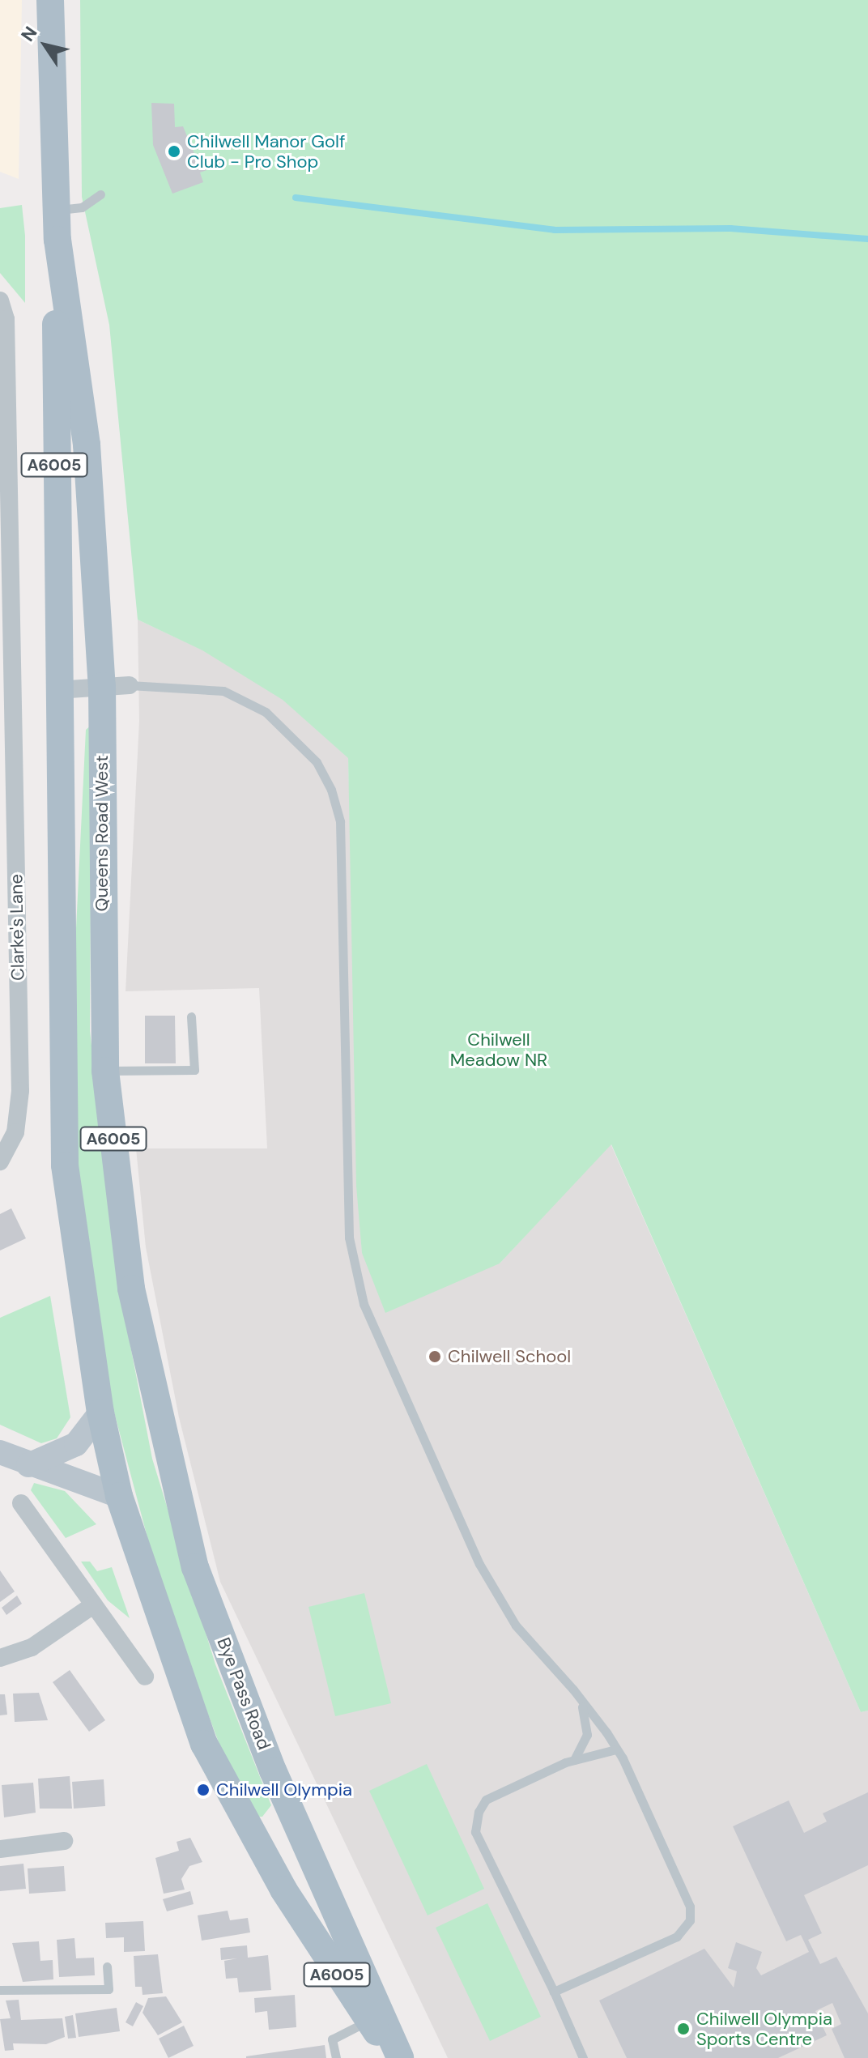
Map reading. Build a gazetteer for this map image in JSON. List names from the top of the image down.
{
  "streets": {
    "main road": ["A6005", "Queens Road West", "Bye Pass Road"],
    "street": ["Clarke's Lane"]
  },
  "crossings": [
    ["A6005", "Queens Road West"],
    ["Queens Road West", "Bye Pass Road"]
  ],
  "parks": ["Chilwell Meadow NR"],
  "places": [
    "Chilwell Manor Golf Club - Pro Shop",
    "Chilwell School",
    "Chilwell Olympia",
    "Chilwell Olympia Sports Centre"
  ],
  "north": "top left"
}
